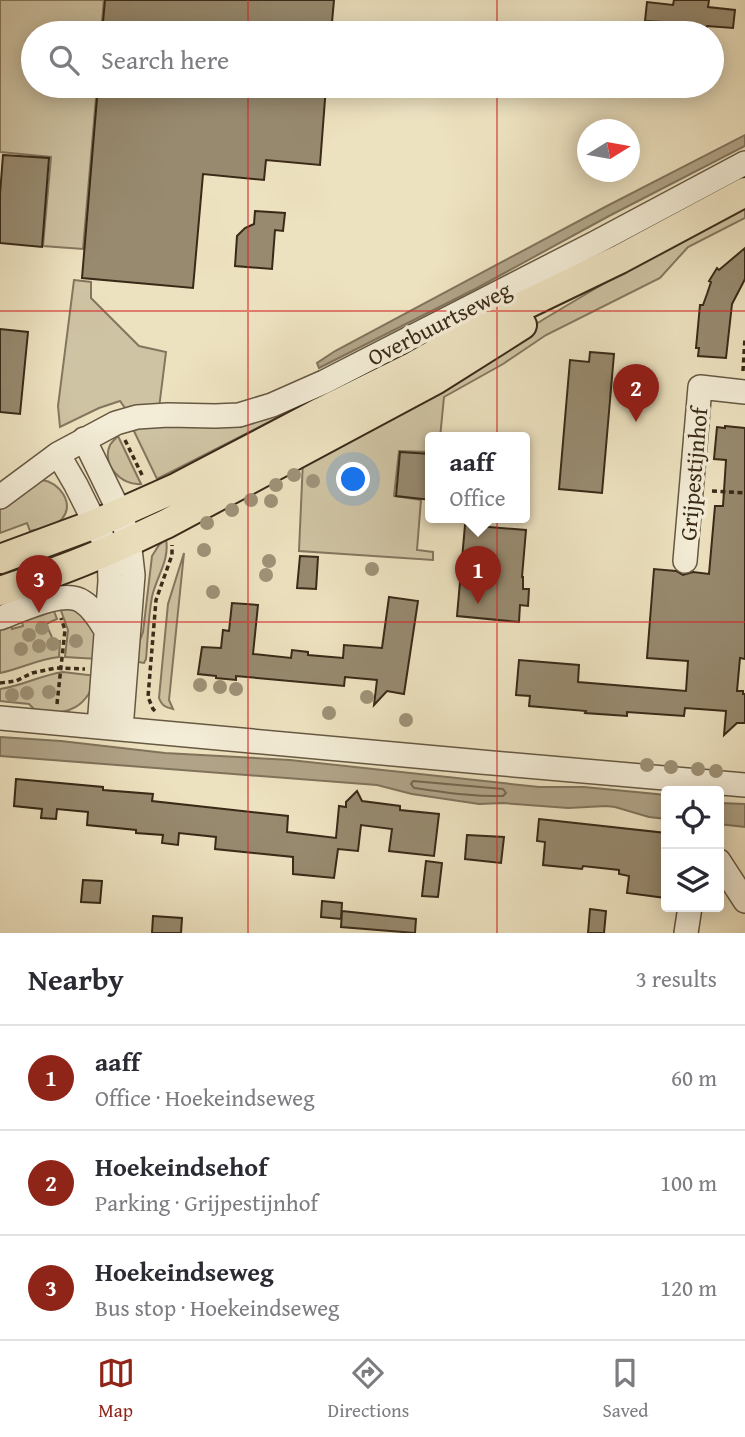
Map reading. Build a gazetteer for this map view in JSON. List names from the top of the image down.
{
  "streets": {
    "main road": ["Overbuurtseweg"],
    "street": ["Grijpestijnhof"]
  },
  "north": "right",
  "page": {
    "search": "Search here",
    "pins": ["2", "1", "3"],
    "popup": ["aaff", "Office"],
    "heading": ["Nearby", "3 results"],
    "list": [
      {
        "mark": "1",
        "name": "aaff",
        "note": "Office · Hoekeindseweg",
        "value": "60 m"
      },
      {
        "mark": "2",
        "name": "Hoekeindsehof",
        "note": "Parking · Grijpestijnhof",
        "value": "100 m"
      },
      {
        "mark": "3",
        "name": "Hoekeindseweg",
        "note": "Bus stop · Hoekeindseweg",
        "value": "120 m"
      }
    ],
    "nav": ["Map", "Directions", "Saved"]
  }
}
